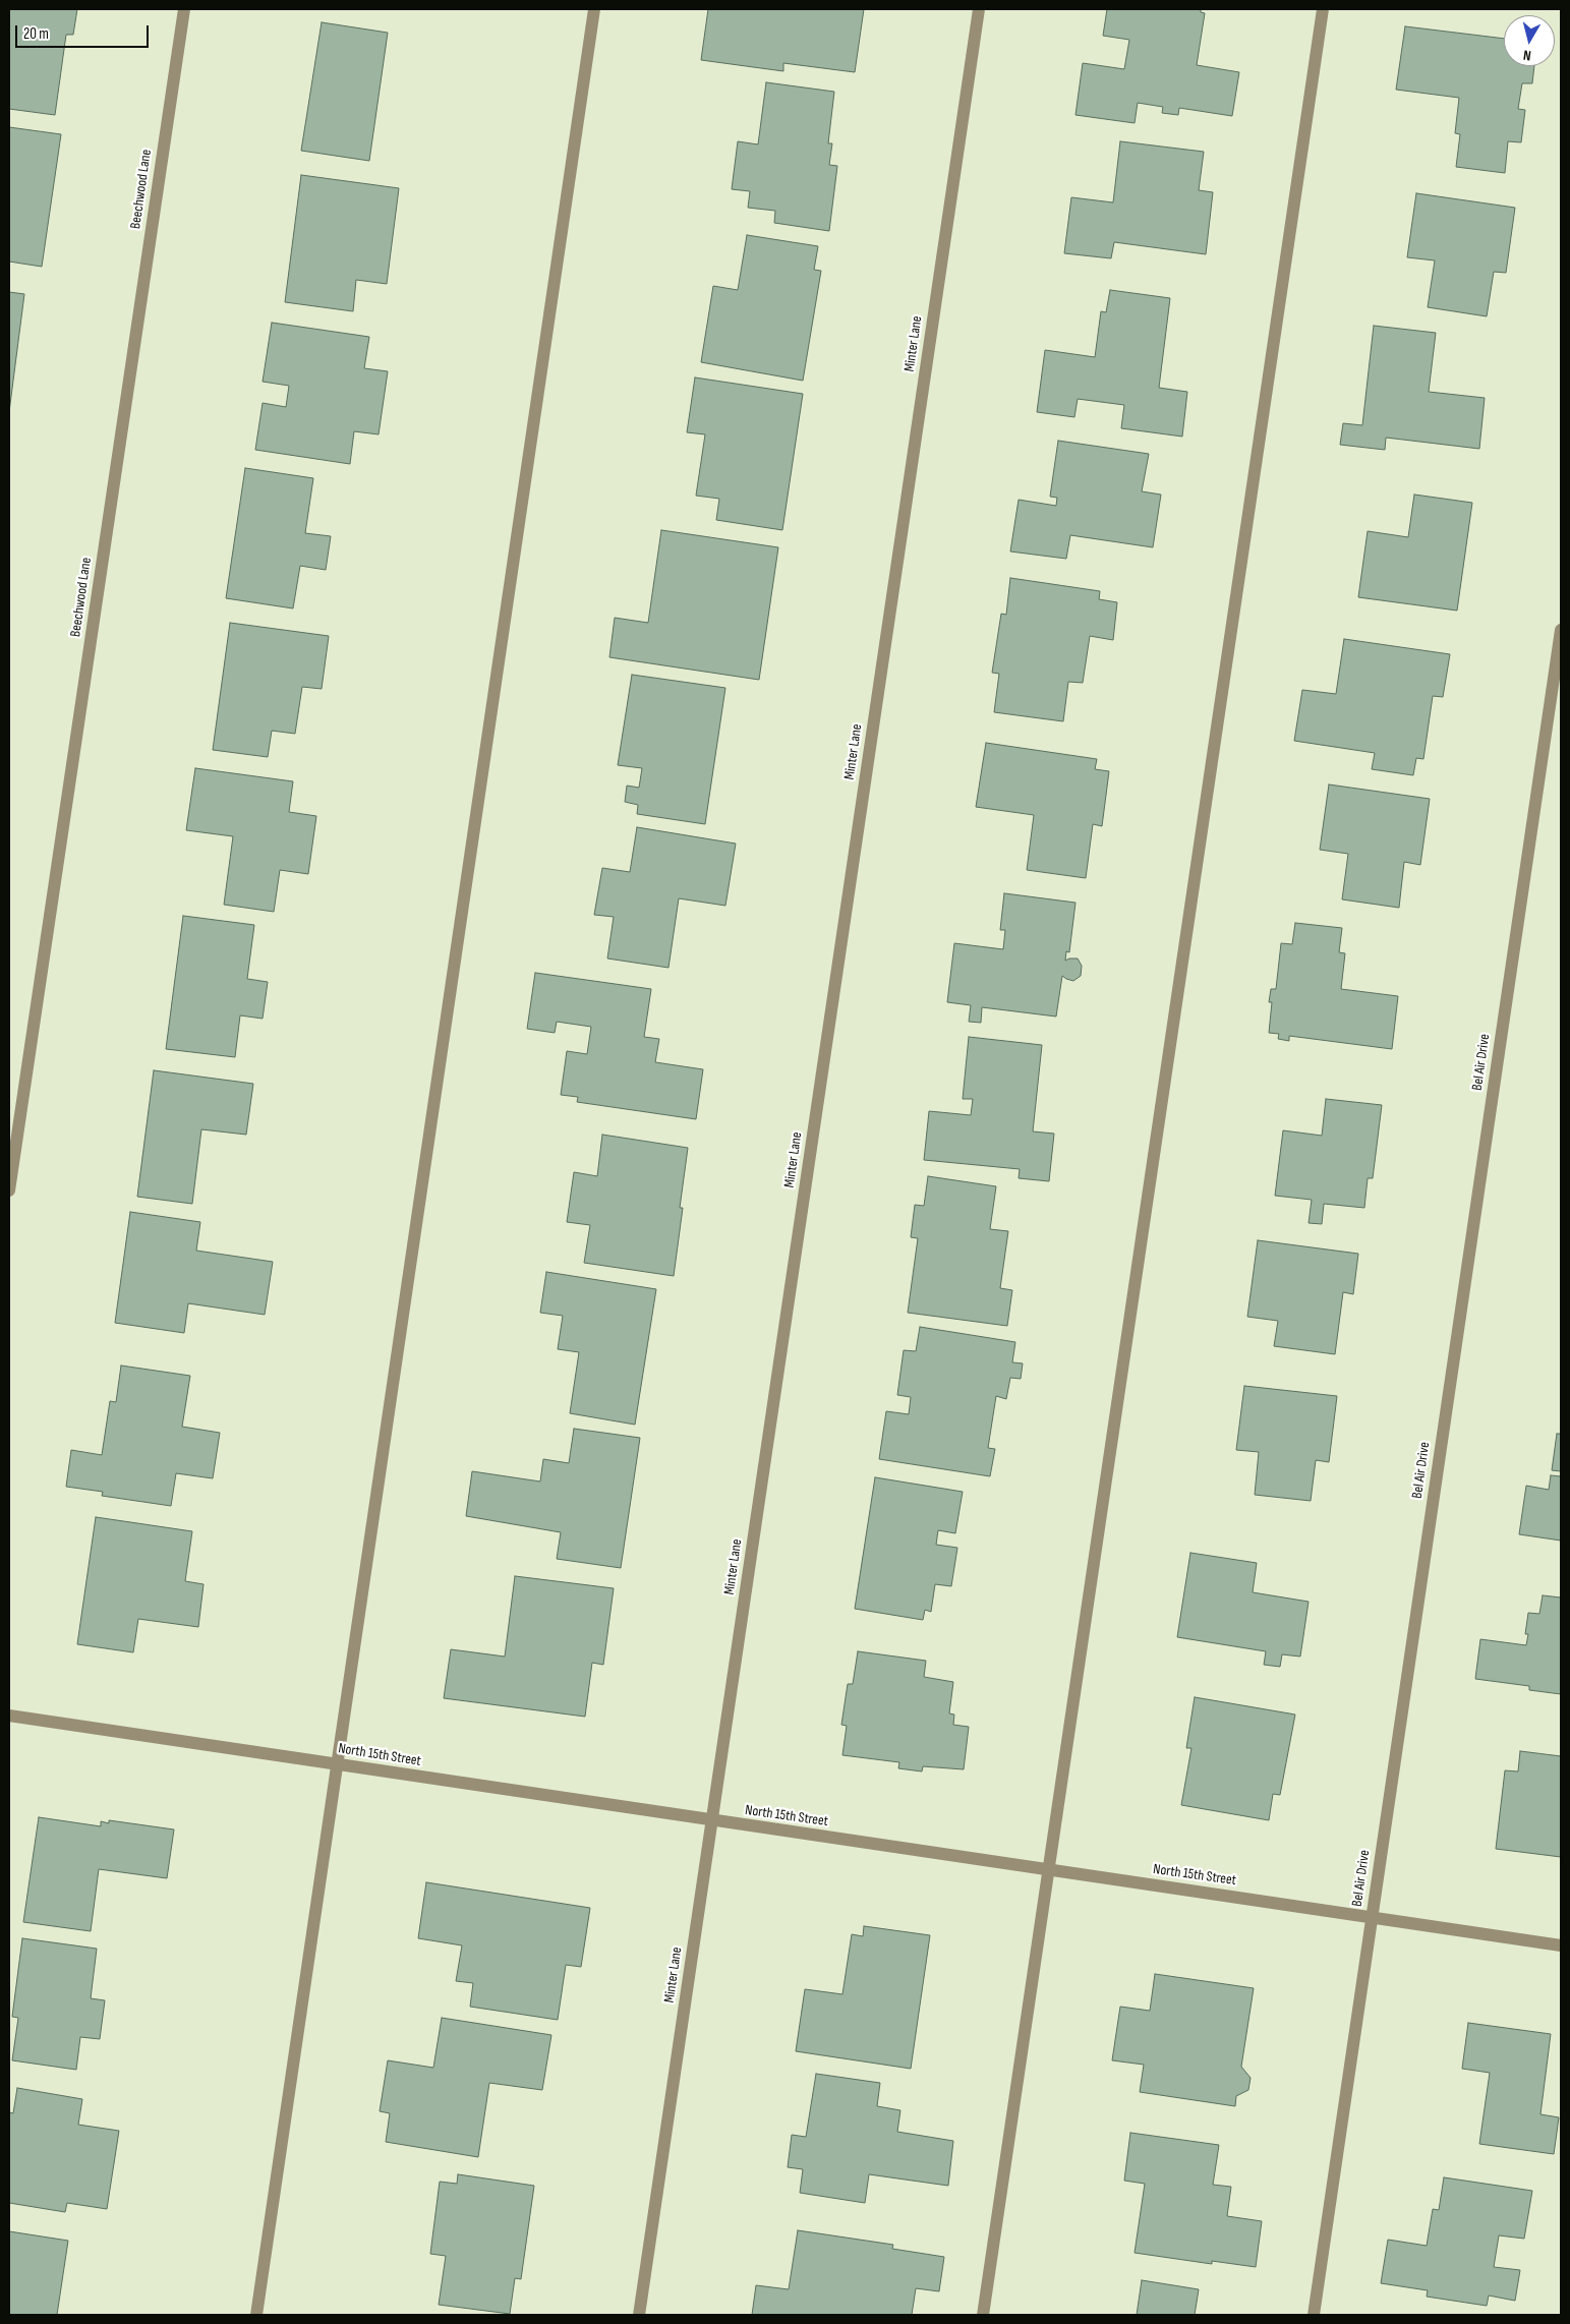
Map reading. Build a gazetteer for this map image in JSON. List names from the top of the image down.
{
  "streets": {
    "street": [
      "Beechwood Lane",
      "Minter Lane",
      "Bel Air Drive",
      "North 15th Street"
    ]
  },
  "crossings": [
    ["Minter Lane", "North 15th Street"],
    ["Bel Air Drive", "North 15th Street"]
  ],
  "scale_bar": "20 m",
  "north": "bottom"
}
